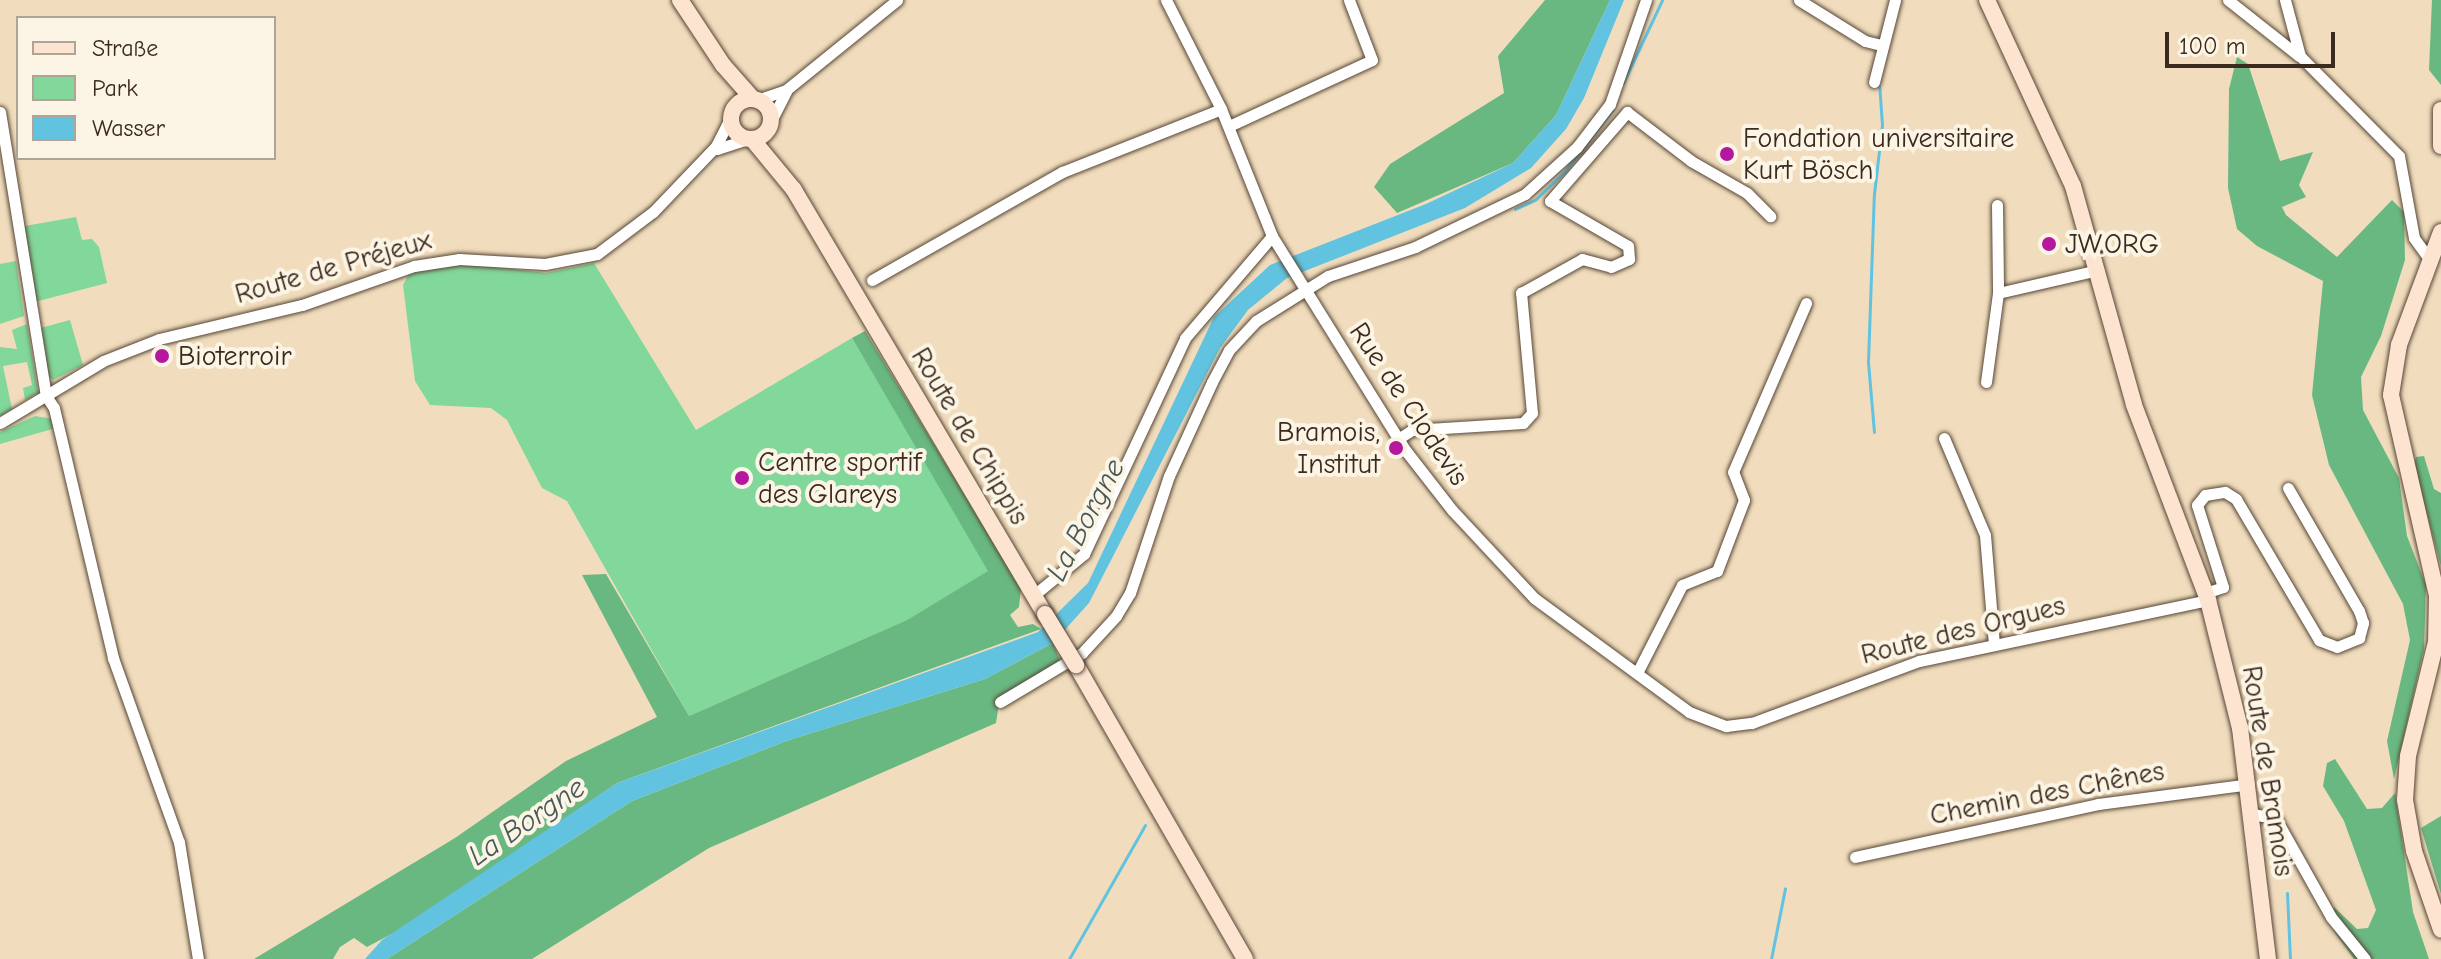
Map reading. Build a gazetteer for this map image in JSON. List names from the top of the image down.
{
  "streets": {
    "street": [
      "Route de Préjeux",
      "Rue de Clodevis",
      "Route de Chippis",
      "Route des Orgues",
      "Route de Bramois",
      "Chemin des Chênes"
    ]
  },
  "crossings": [
    ["Route de Préjeux", "Route de Chippis"],
    ["Rue de Clodevis", "Route des Orgues"],
    ["Route des Orgues", "Route de Bramois"],
    ["Route de Bramois", "Chemin des Chênes"]
  ],
  "water": ["La Borgne"],
  "places": [
    "Fondation universitaire Kurt Bösch",
    "JW.ORG",
    "Bioterroir",
    "Bramois, Institut",
    "Centre sportif des Glareys"
  ],
  "legend": ["Straße", "Park", "Wasser"],
  "scale_bar": "100 m"
}
